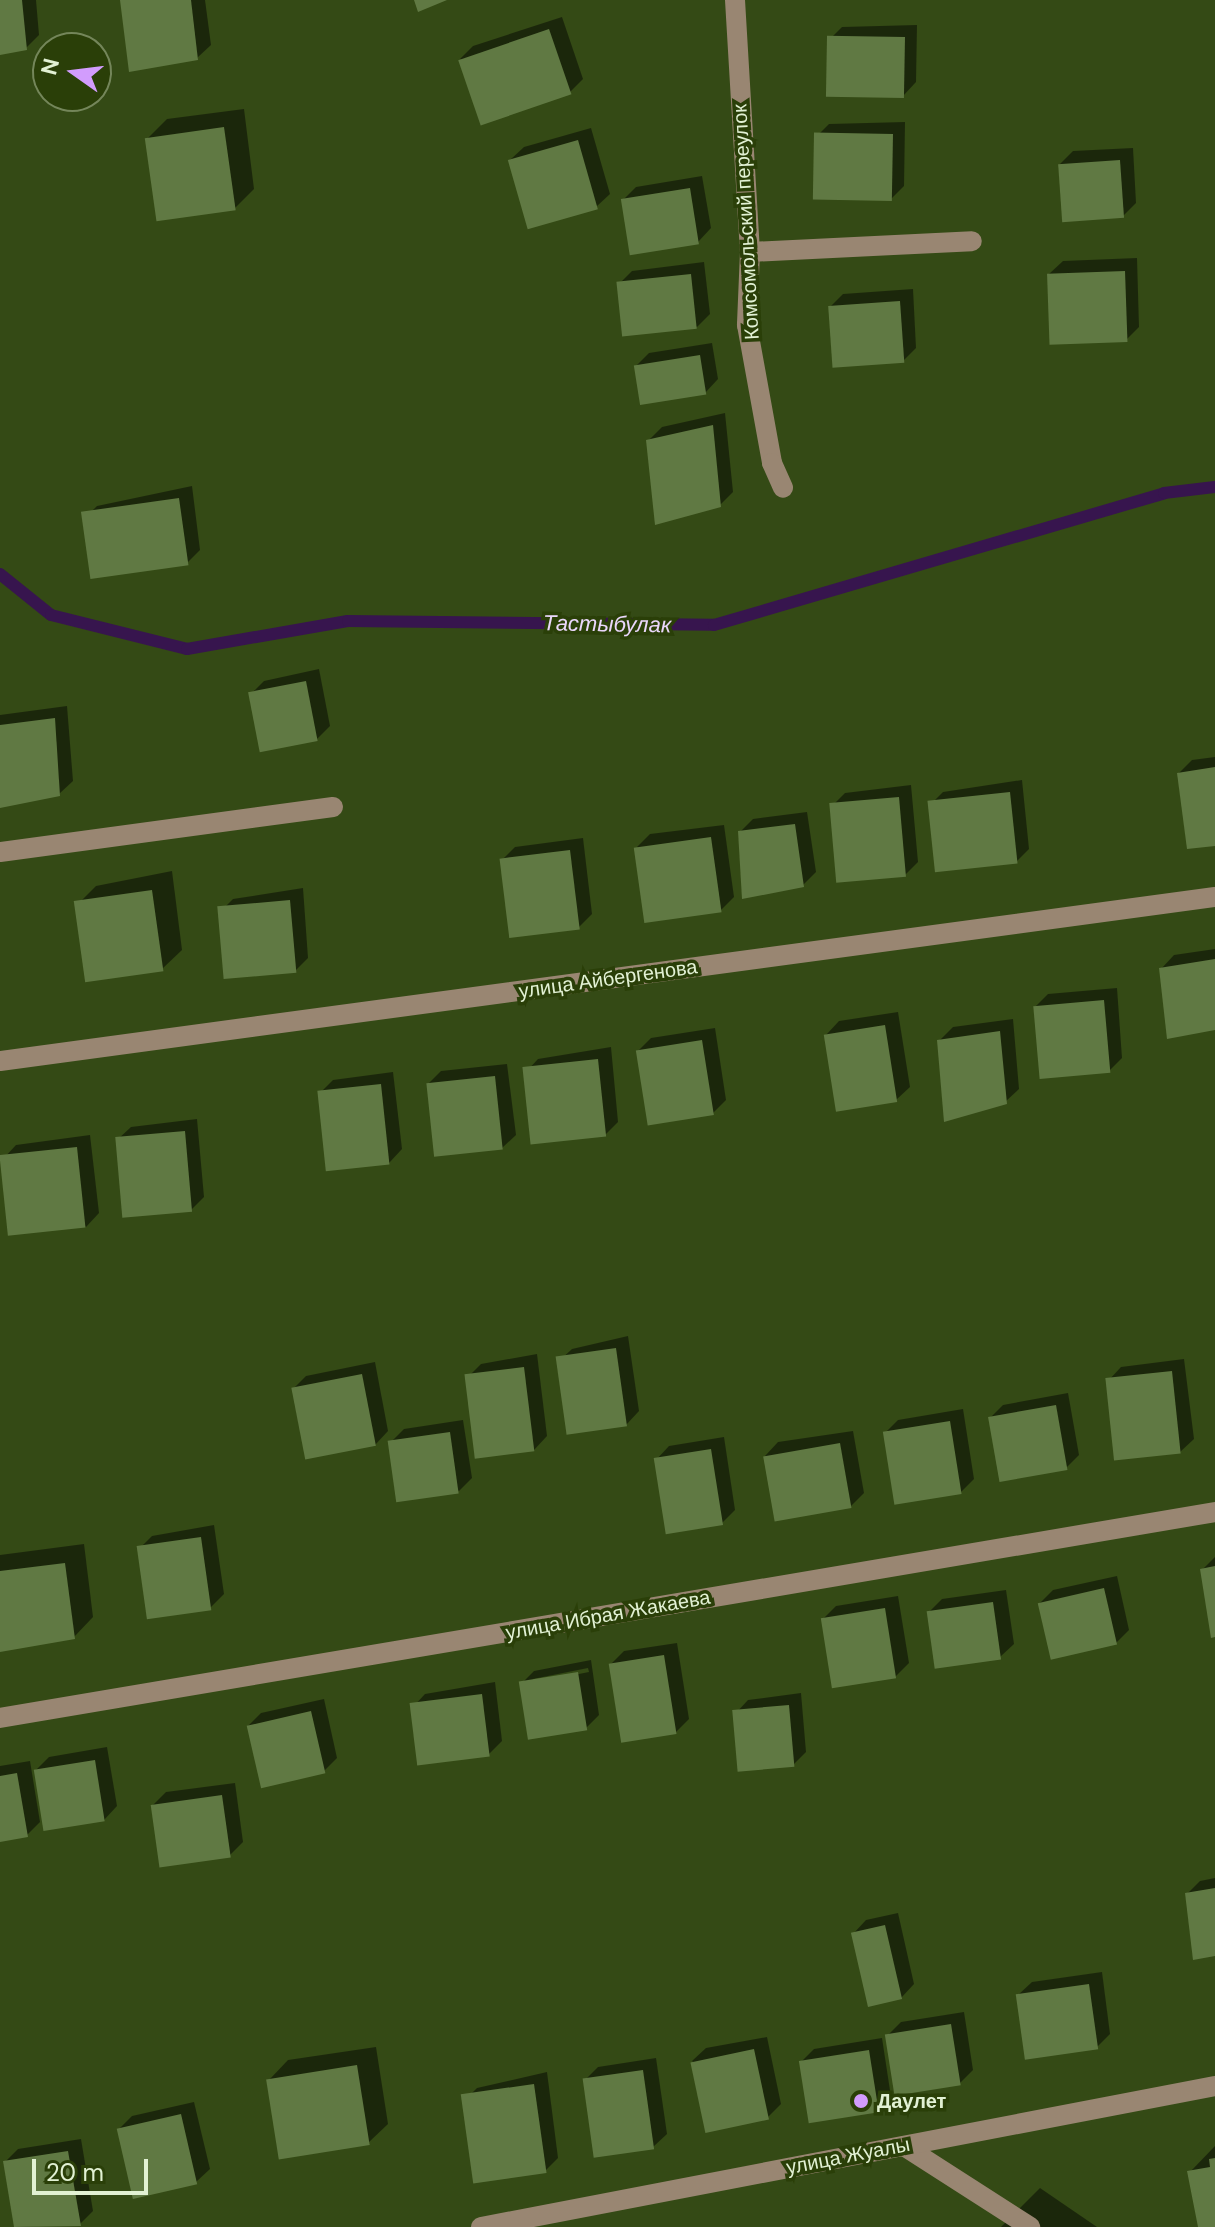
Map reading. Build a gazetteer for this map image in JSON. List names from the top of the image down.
{
  "streets": {
    "street": [
      "Комсомольский переулок",
      "улица Айбергенова",
      "улица Ибрая Жакаева",
      "улица Жуалы"
    ]
  },
  "water": ["Тастыбулак"],
  "places": ["Даулет"],
  "scale_bar": "20 m",
  "north": "left"
}
